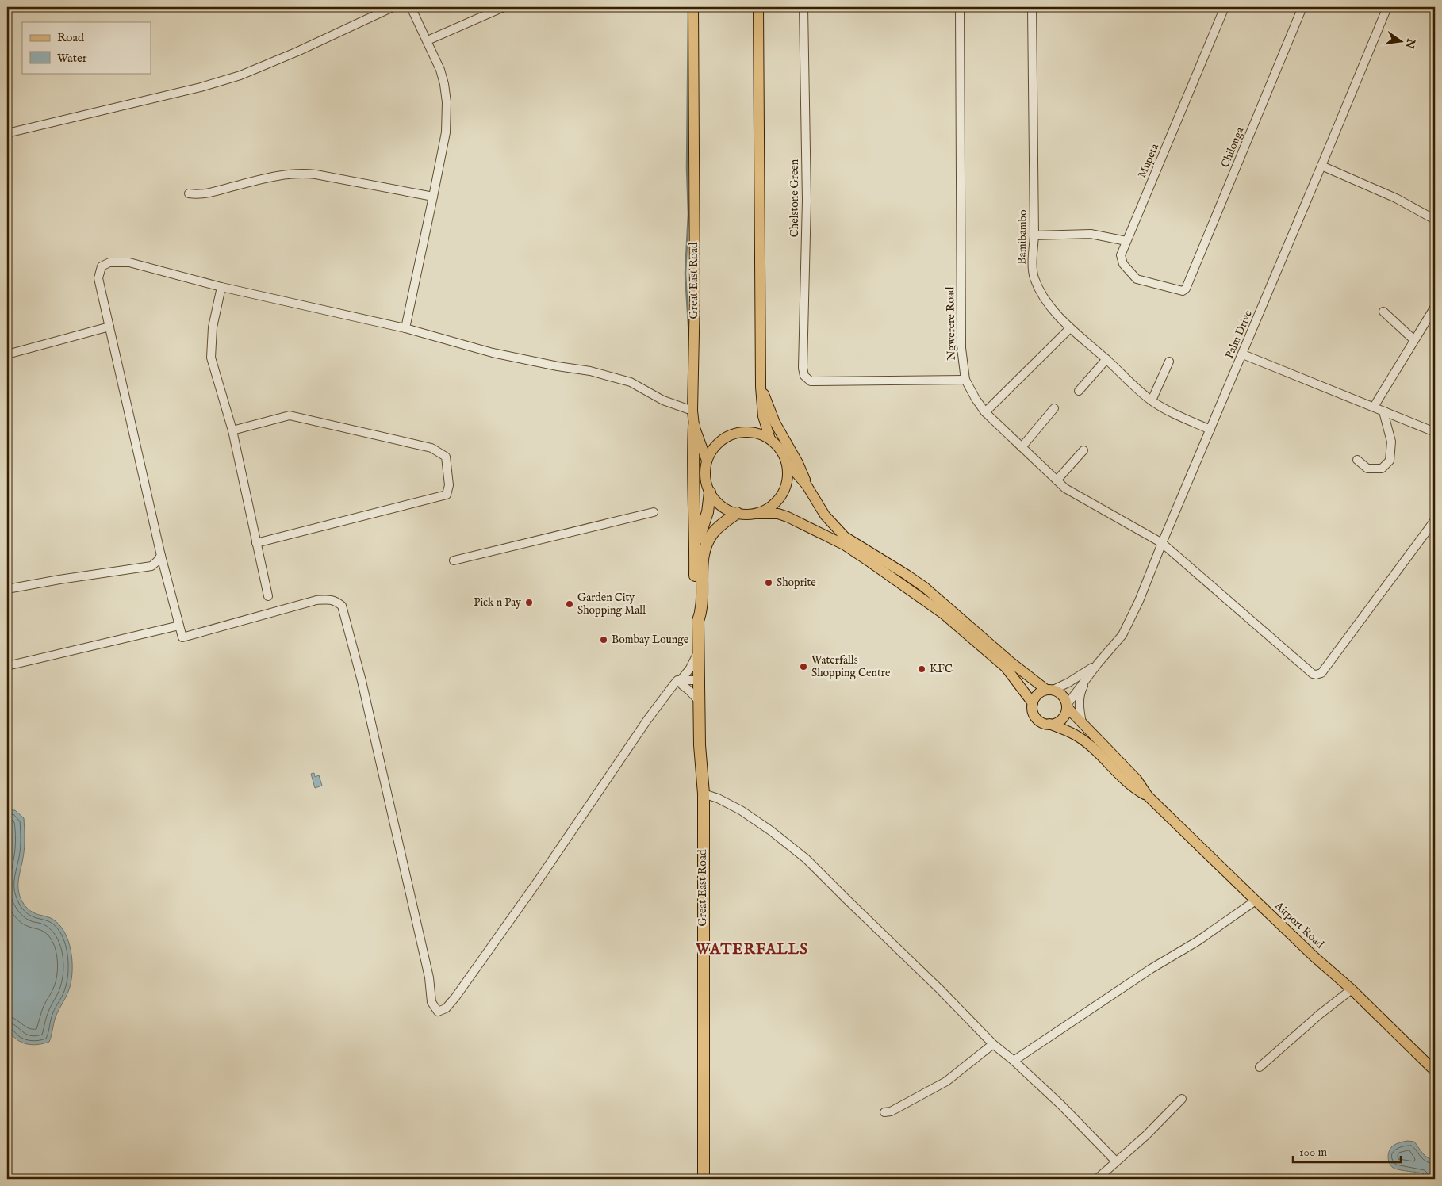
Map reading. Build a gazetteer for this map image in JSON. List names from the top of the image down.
{
  "streets": {
    "highway": ["Great East Road"],
    "main road": ["Airport Road"],
    "street": [
      "Chilonga",
      "Mupeta",
      "Chelstone Green",
      "Bamibambo",
      "Ngwerere Road",
      "Palm Drive"
    ]
  },
  "crossings": [
    ["Chilonga", "Mupeta"],
    ["Chelstone Green", "Ngwerere Road"],
    ["Bamibambo", "Palm Drive"],
    ["Ngwerere Road", "Palm Drive"],
    ["Palm Drive", "Airport Road"]
  ],
  "districts": ["WATERFALLS"],
  "places": [
    "Shoprite",
    "Pick n Pay",
    "Garden City Shopping Mall",
    "Bombay Lounge",
    "Waterfalls Shopping Centre",
    "KFC"
  ],
  "legend": ["Road", "Water"],
  "scale_bar": "100 m",
  "north": "right"
}
